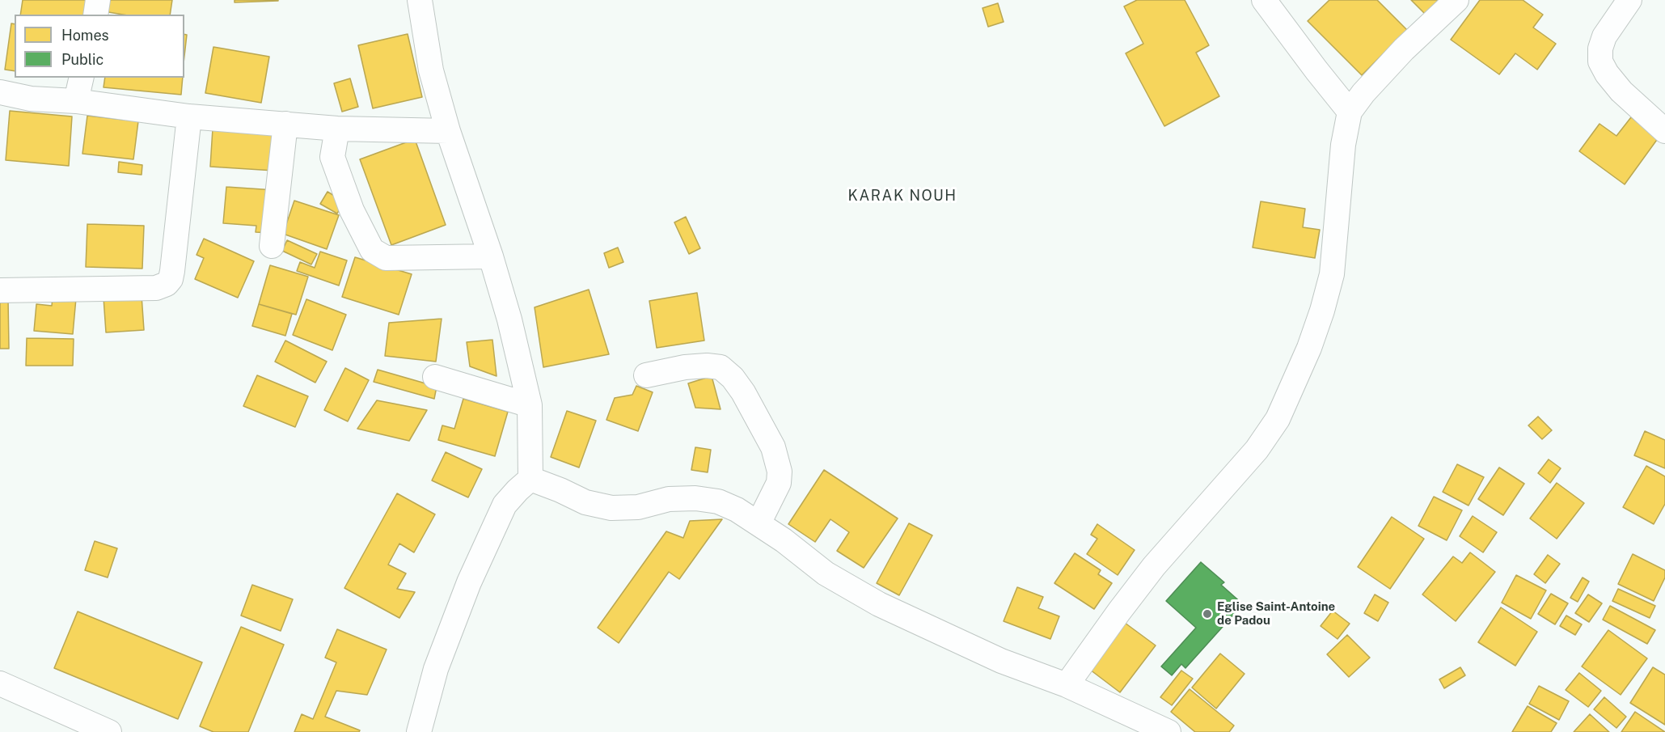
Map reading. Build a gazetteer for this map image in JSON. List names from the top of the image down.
{
  "districts": ["KARAK NOUH"],
  "places": ["Eglise Saint-Antoine de Padou"],
  "legend": ["Homes", "Public"]
}
